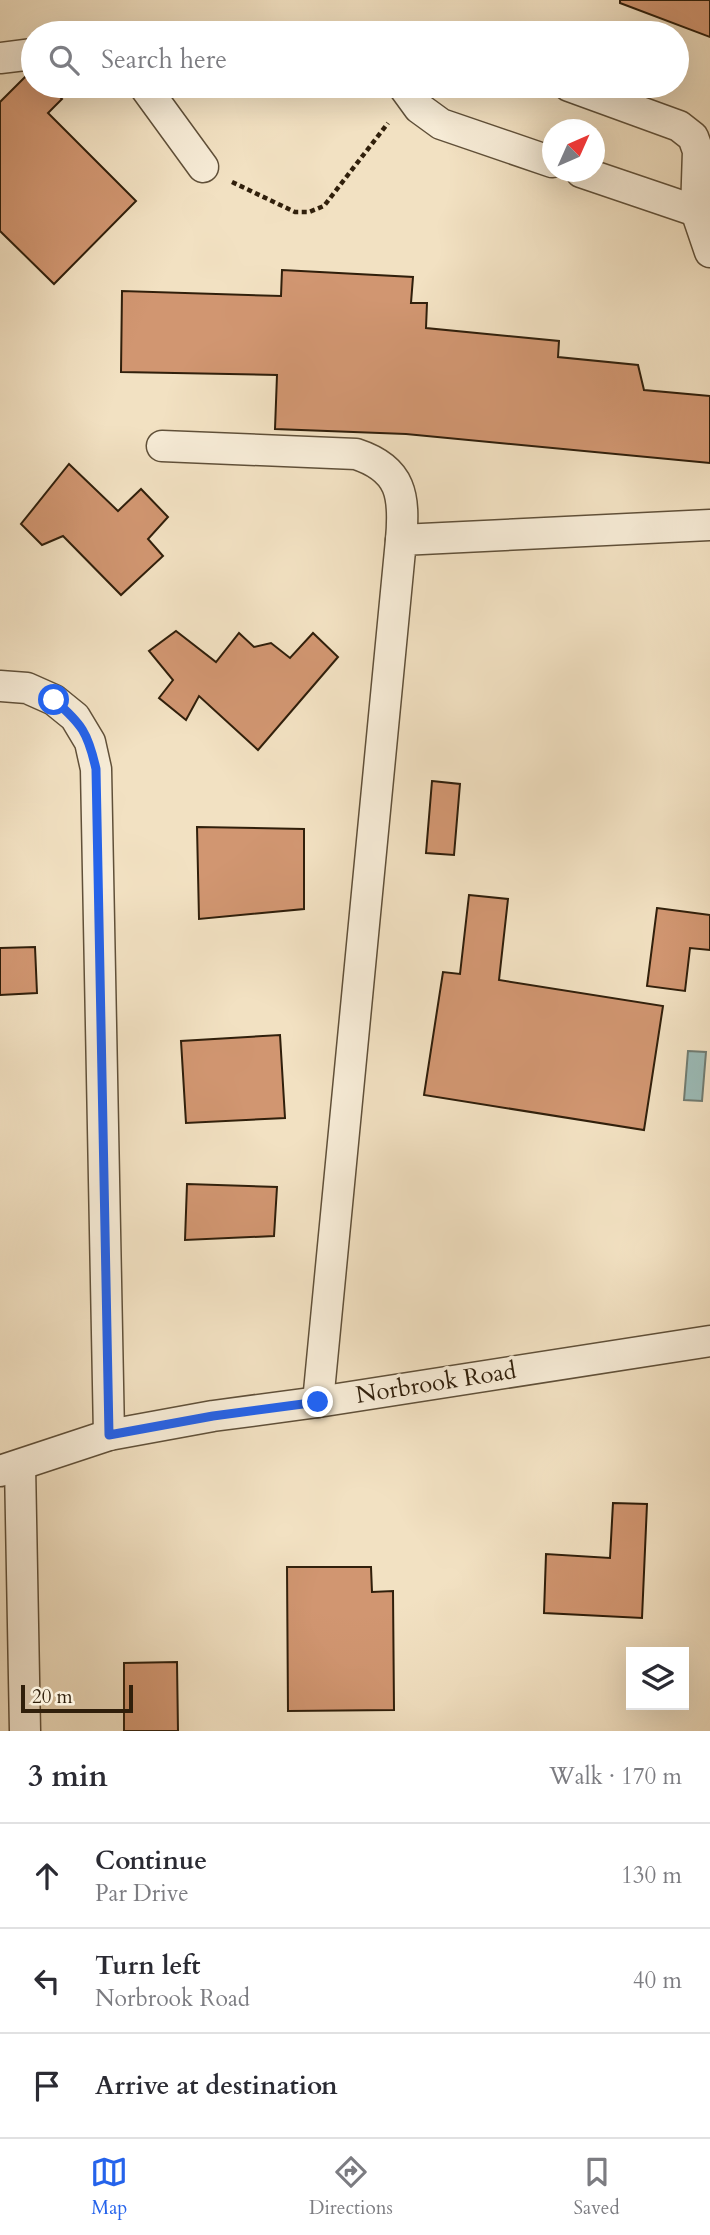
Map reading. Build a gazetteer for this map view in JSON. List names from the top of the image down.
{
  "streets": {
    "street": ["Norbrook Road"]
  },
  "scale_bar": "20 m",
  "north": "top right",
  "page": {
    "search": "Search here",
    "scale": "20 m",
    "heading": ["3 min", "Walk · 170 m"],
    "list": [
      ["Continue", "Par Drive", "130 m"],
      ["Turn left", "Norbrook Road", "40 m"],
      "Arrive at destination"
    ],
    "nav": ["Map", "Directions", "Saved"]
  }
}
